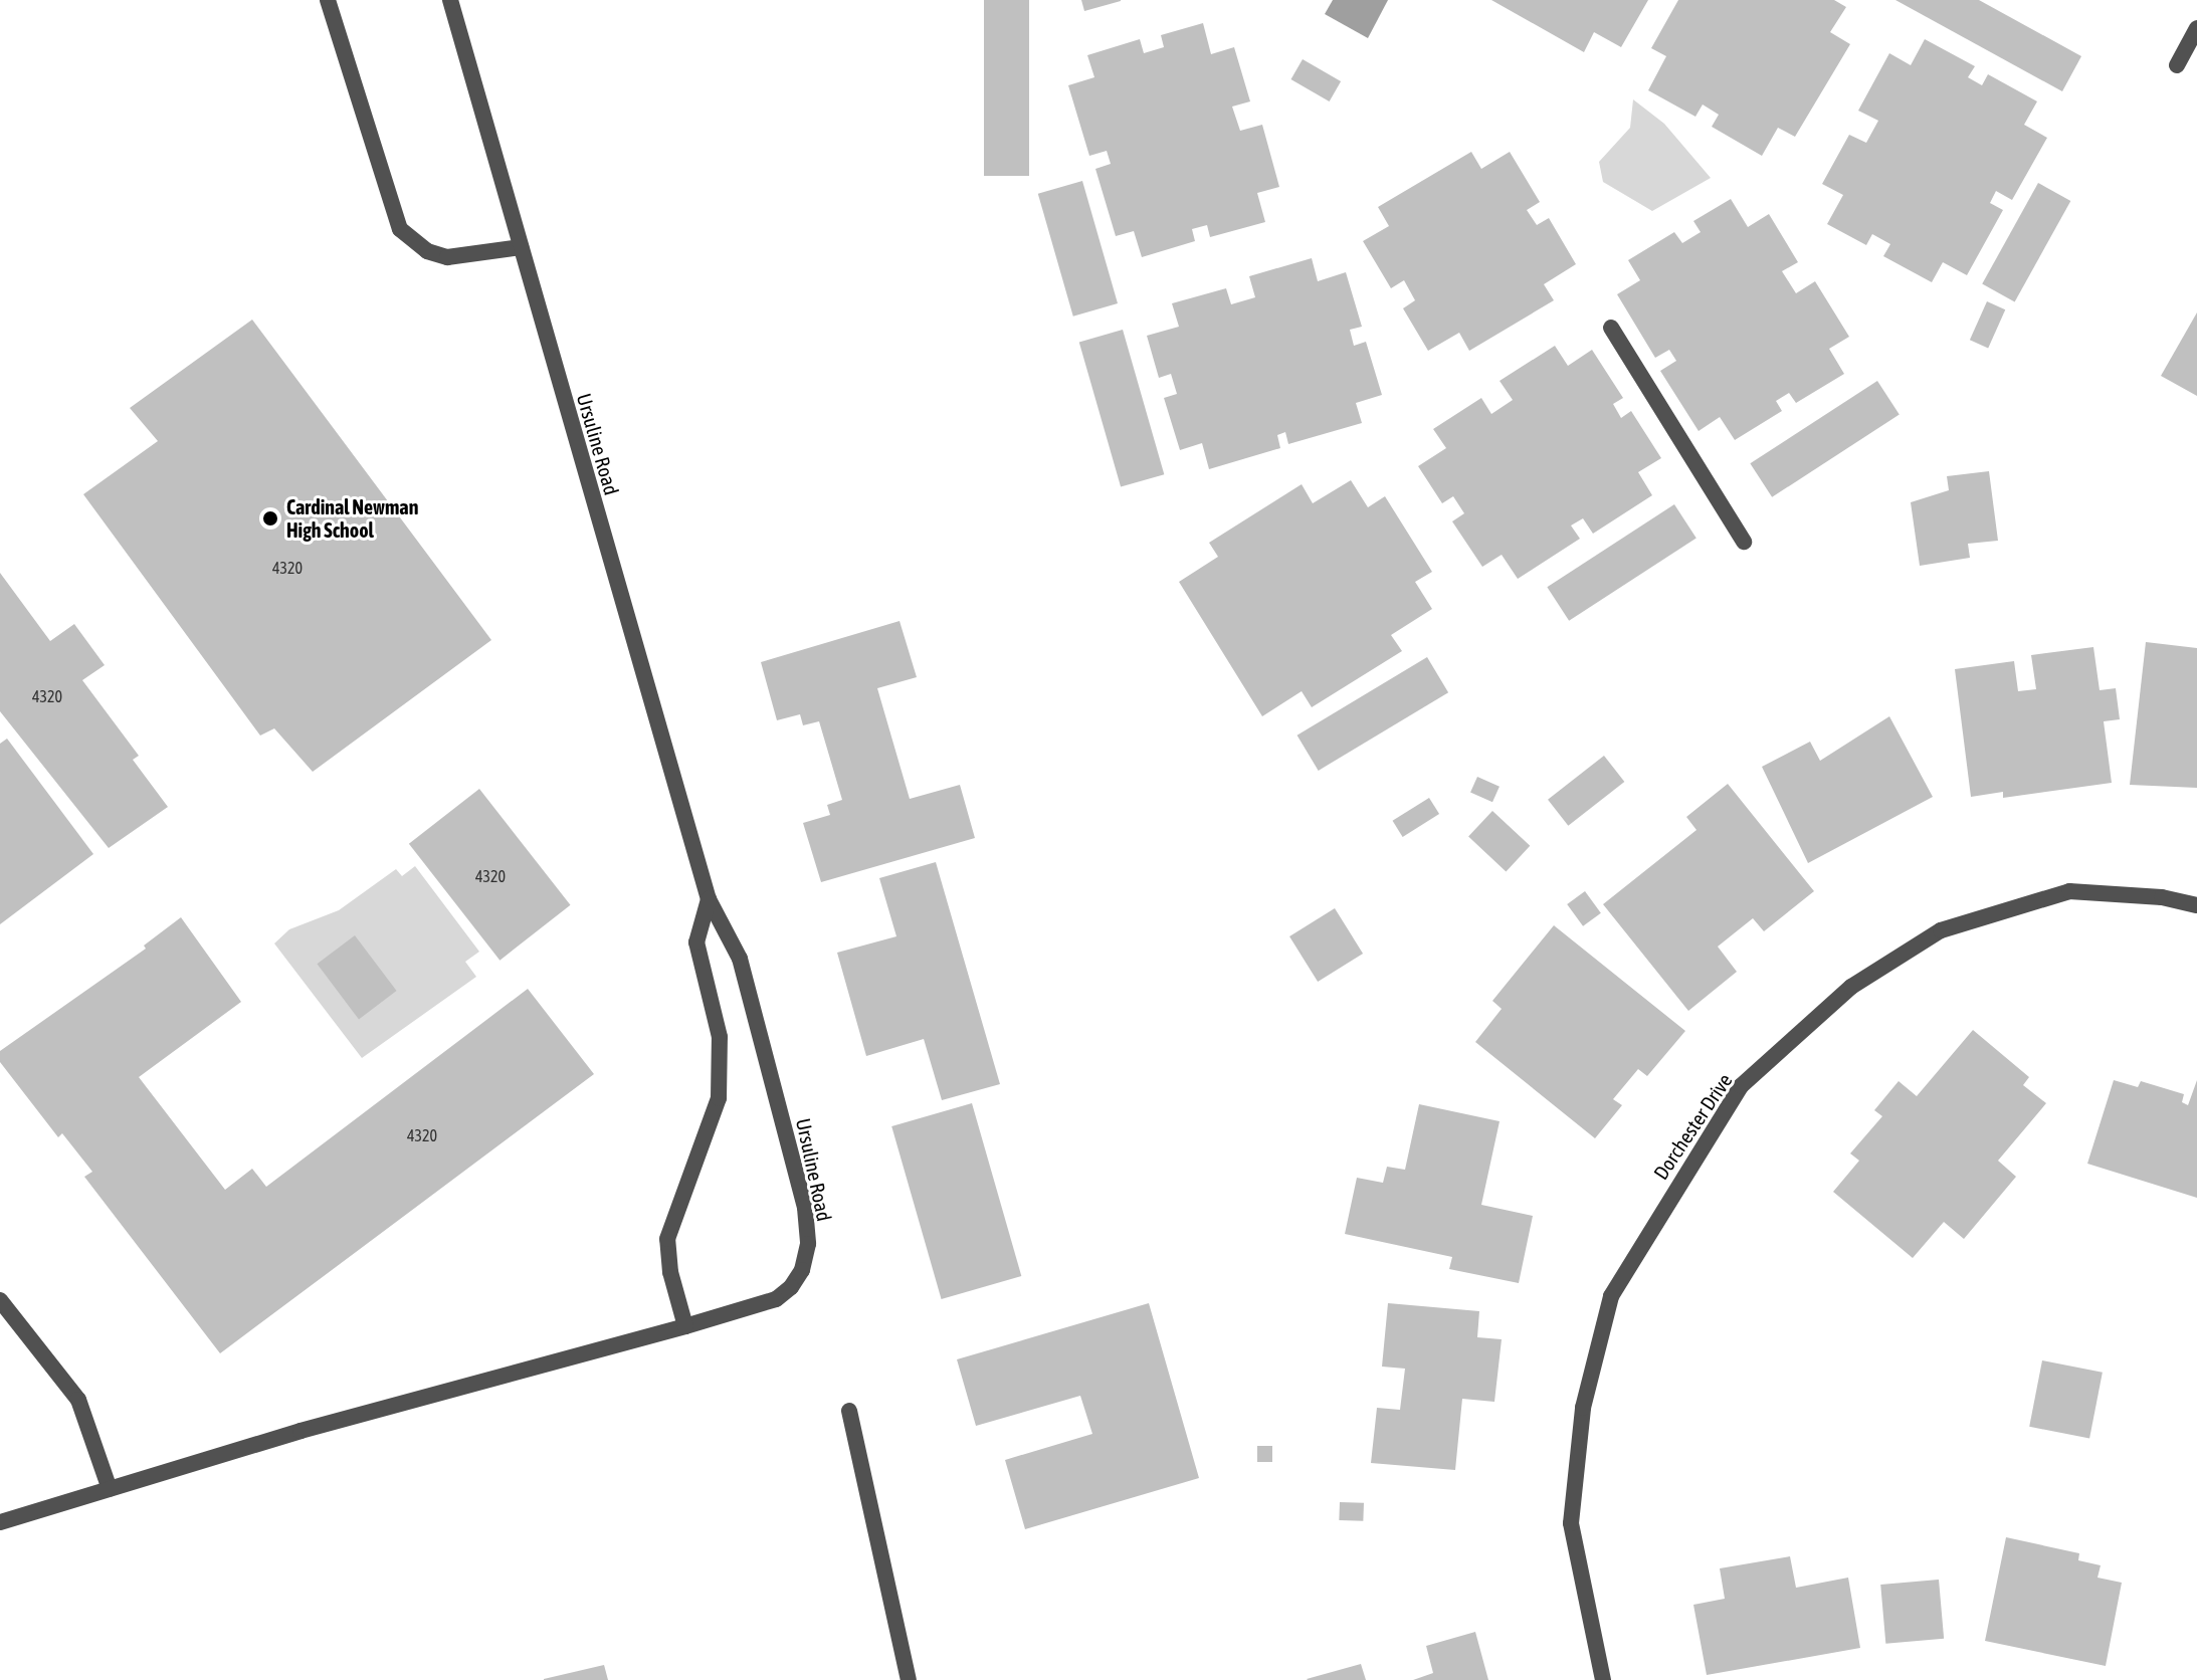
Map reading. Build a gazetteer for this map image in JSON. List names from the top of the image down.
{
  "streets": {
    "street": ["Ursuline Road", "Dorchester Drive"]
  },
  "places": ["Cardinal Newman High School"],
  "house_numbers": [
    "4320",
    "4320",
    "4320",
    "4320"
  ]
}
